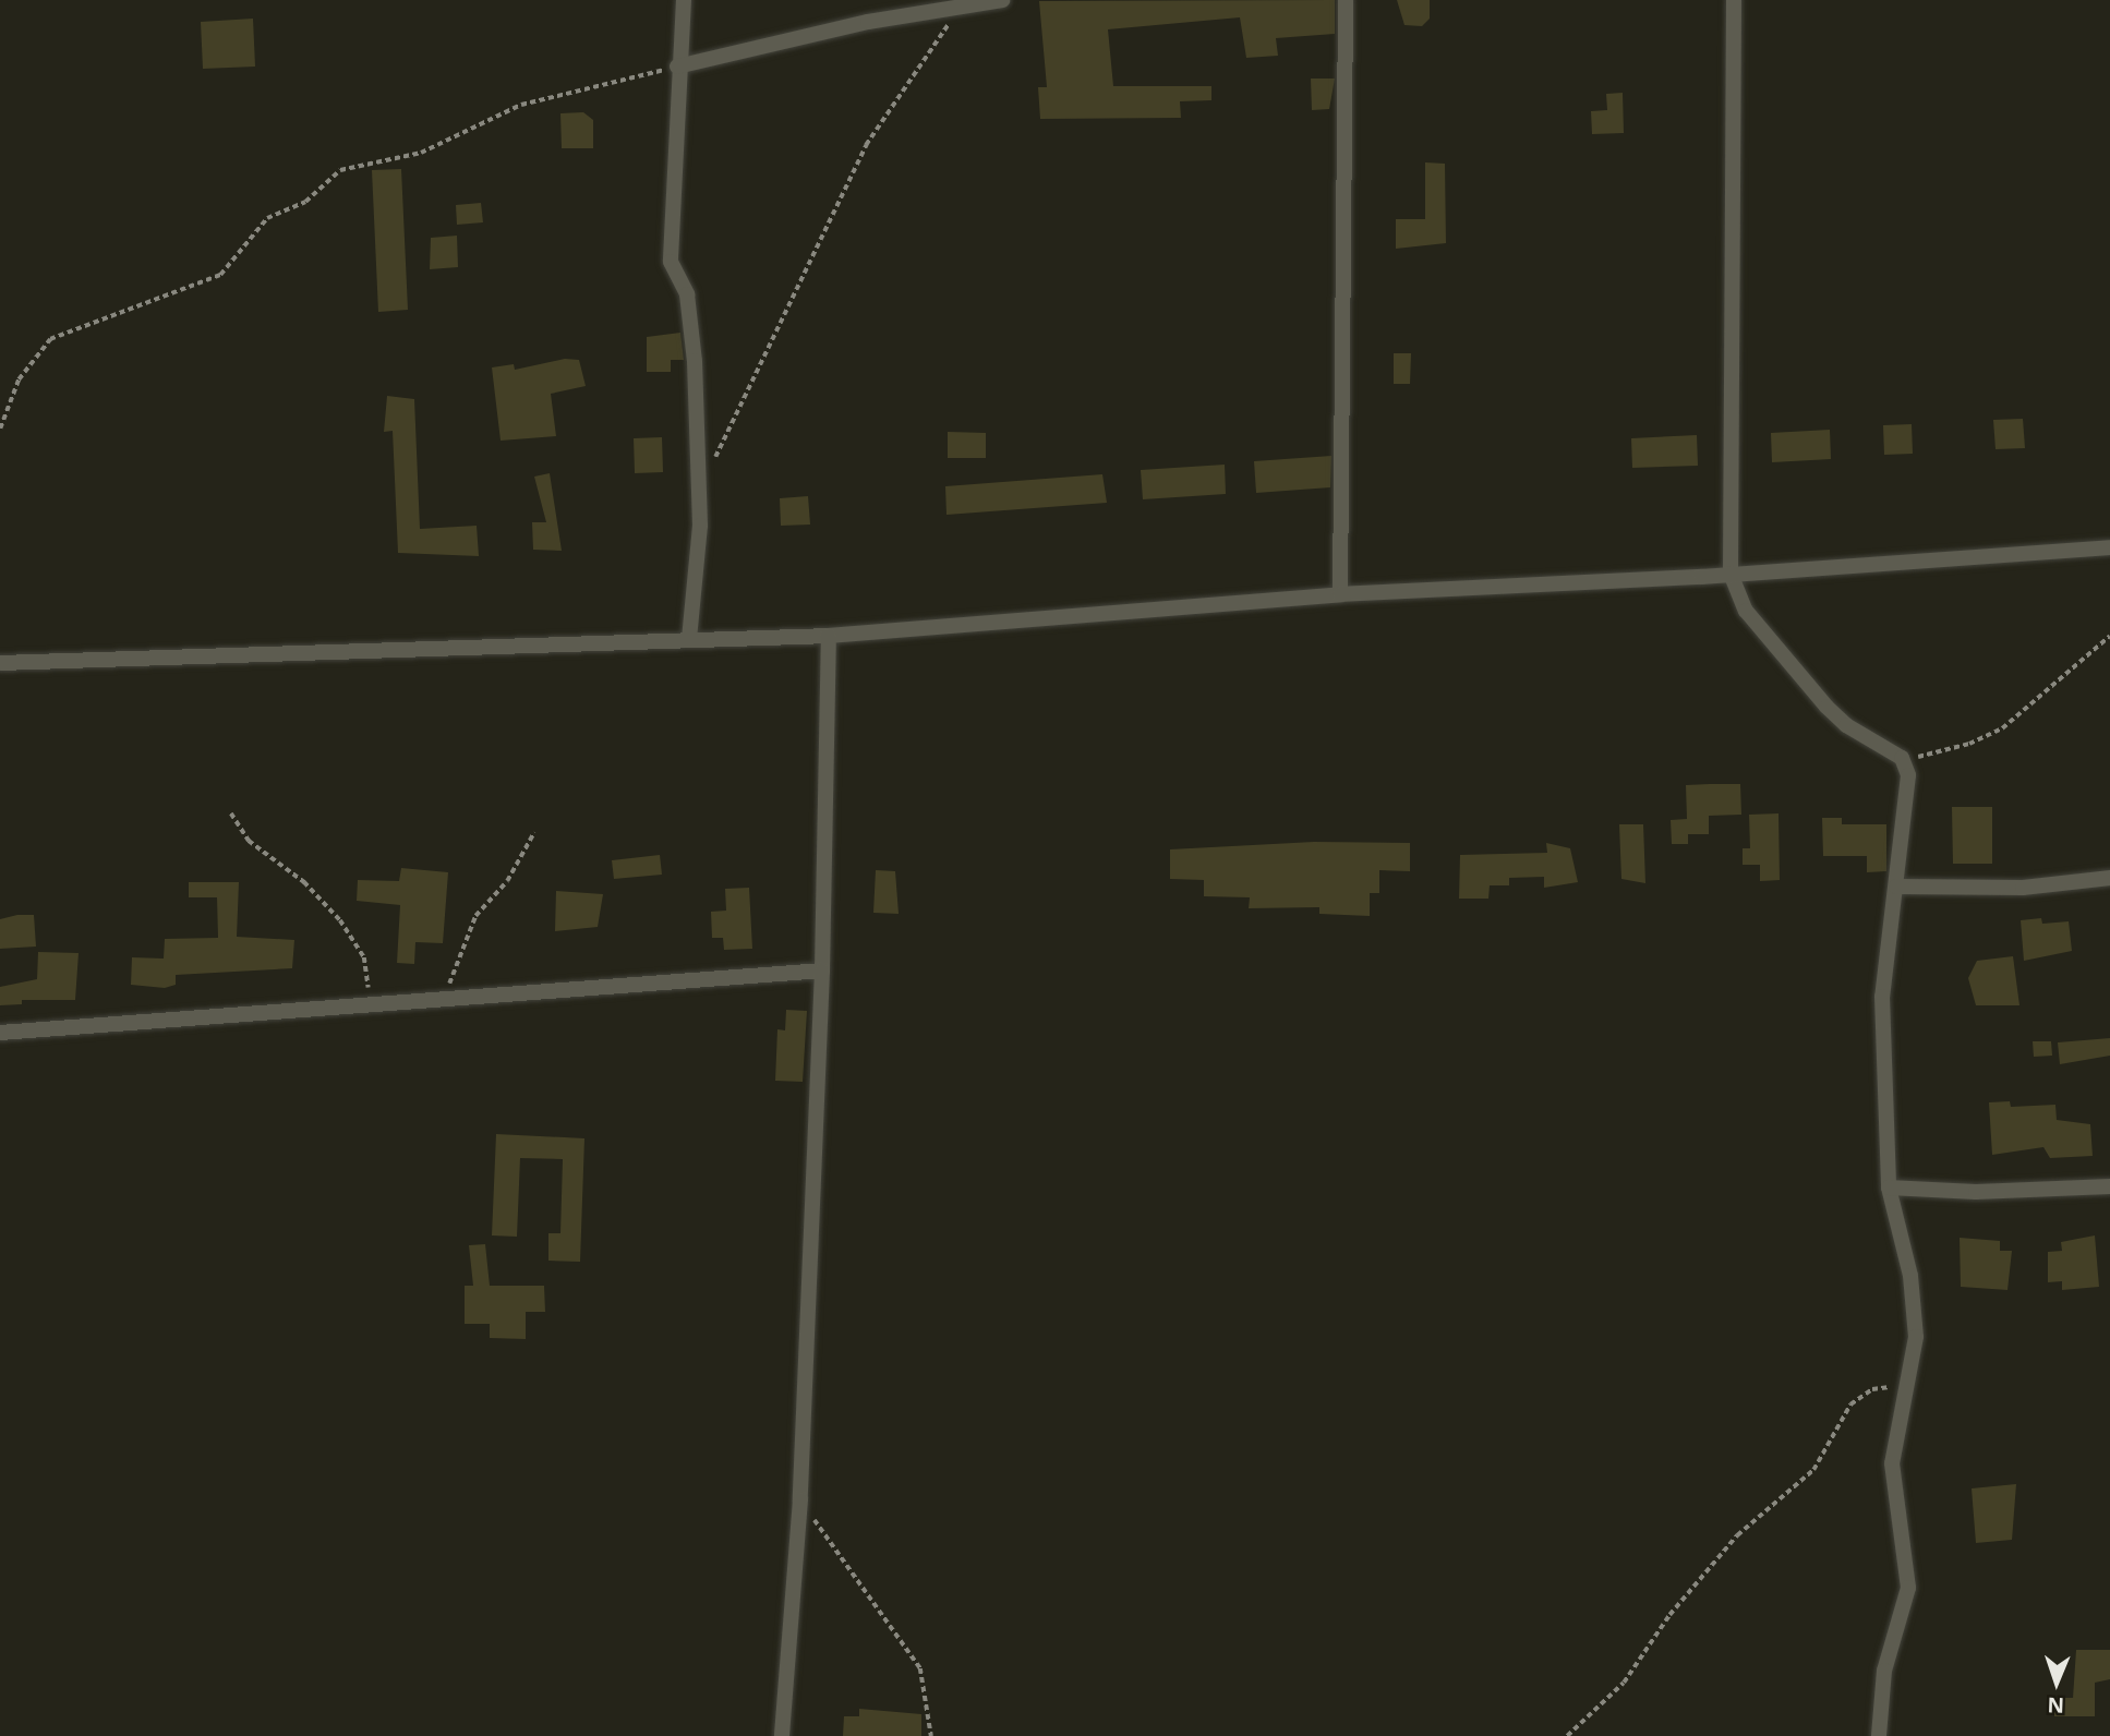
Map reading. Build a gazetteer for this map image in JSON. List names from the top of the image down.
{
  "north": "bottom"
}
